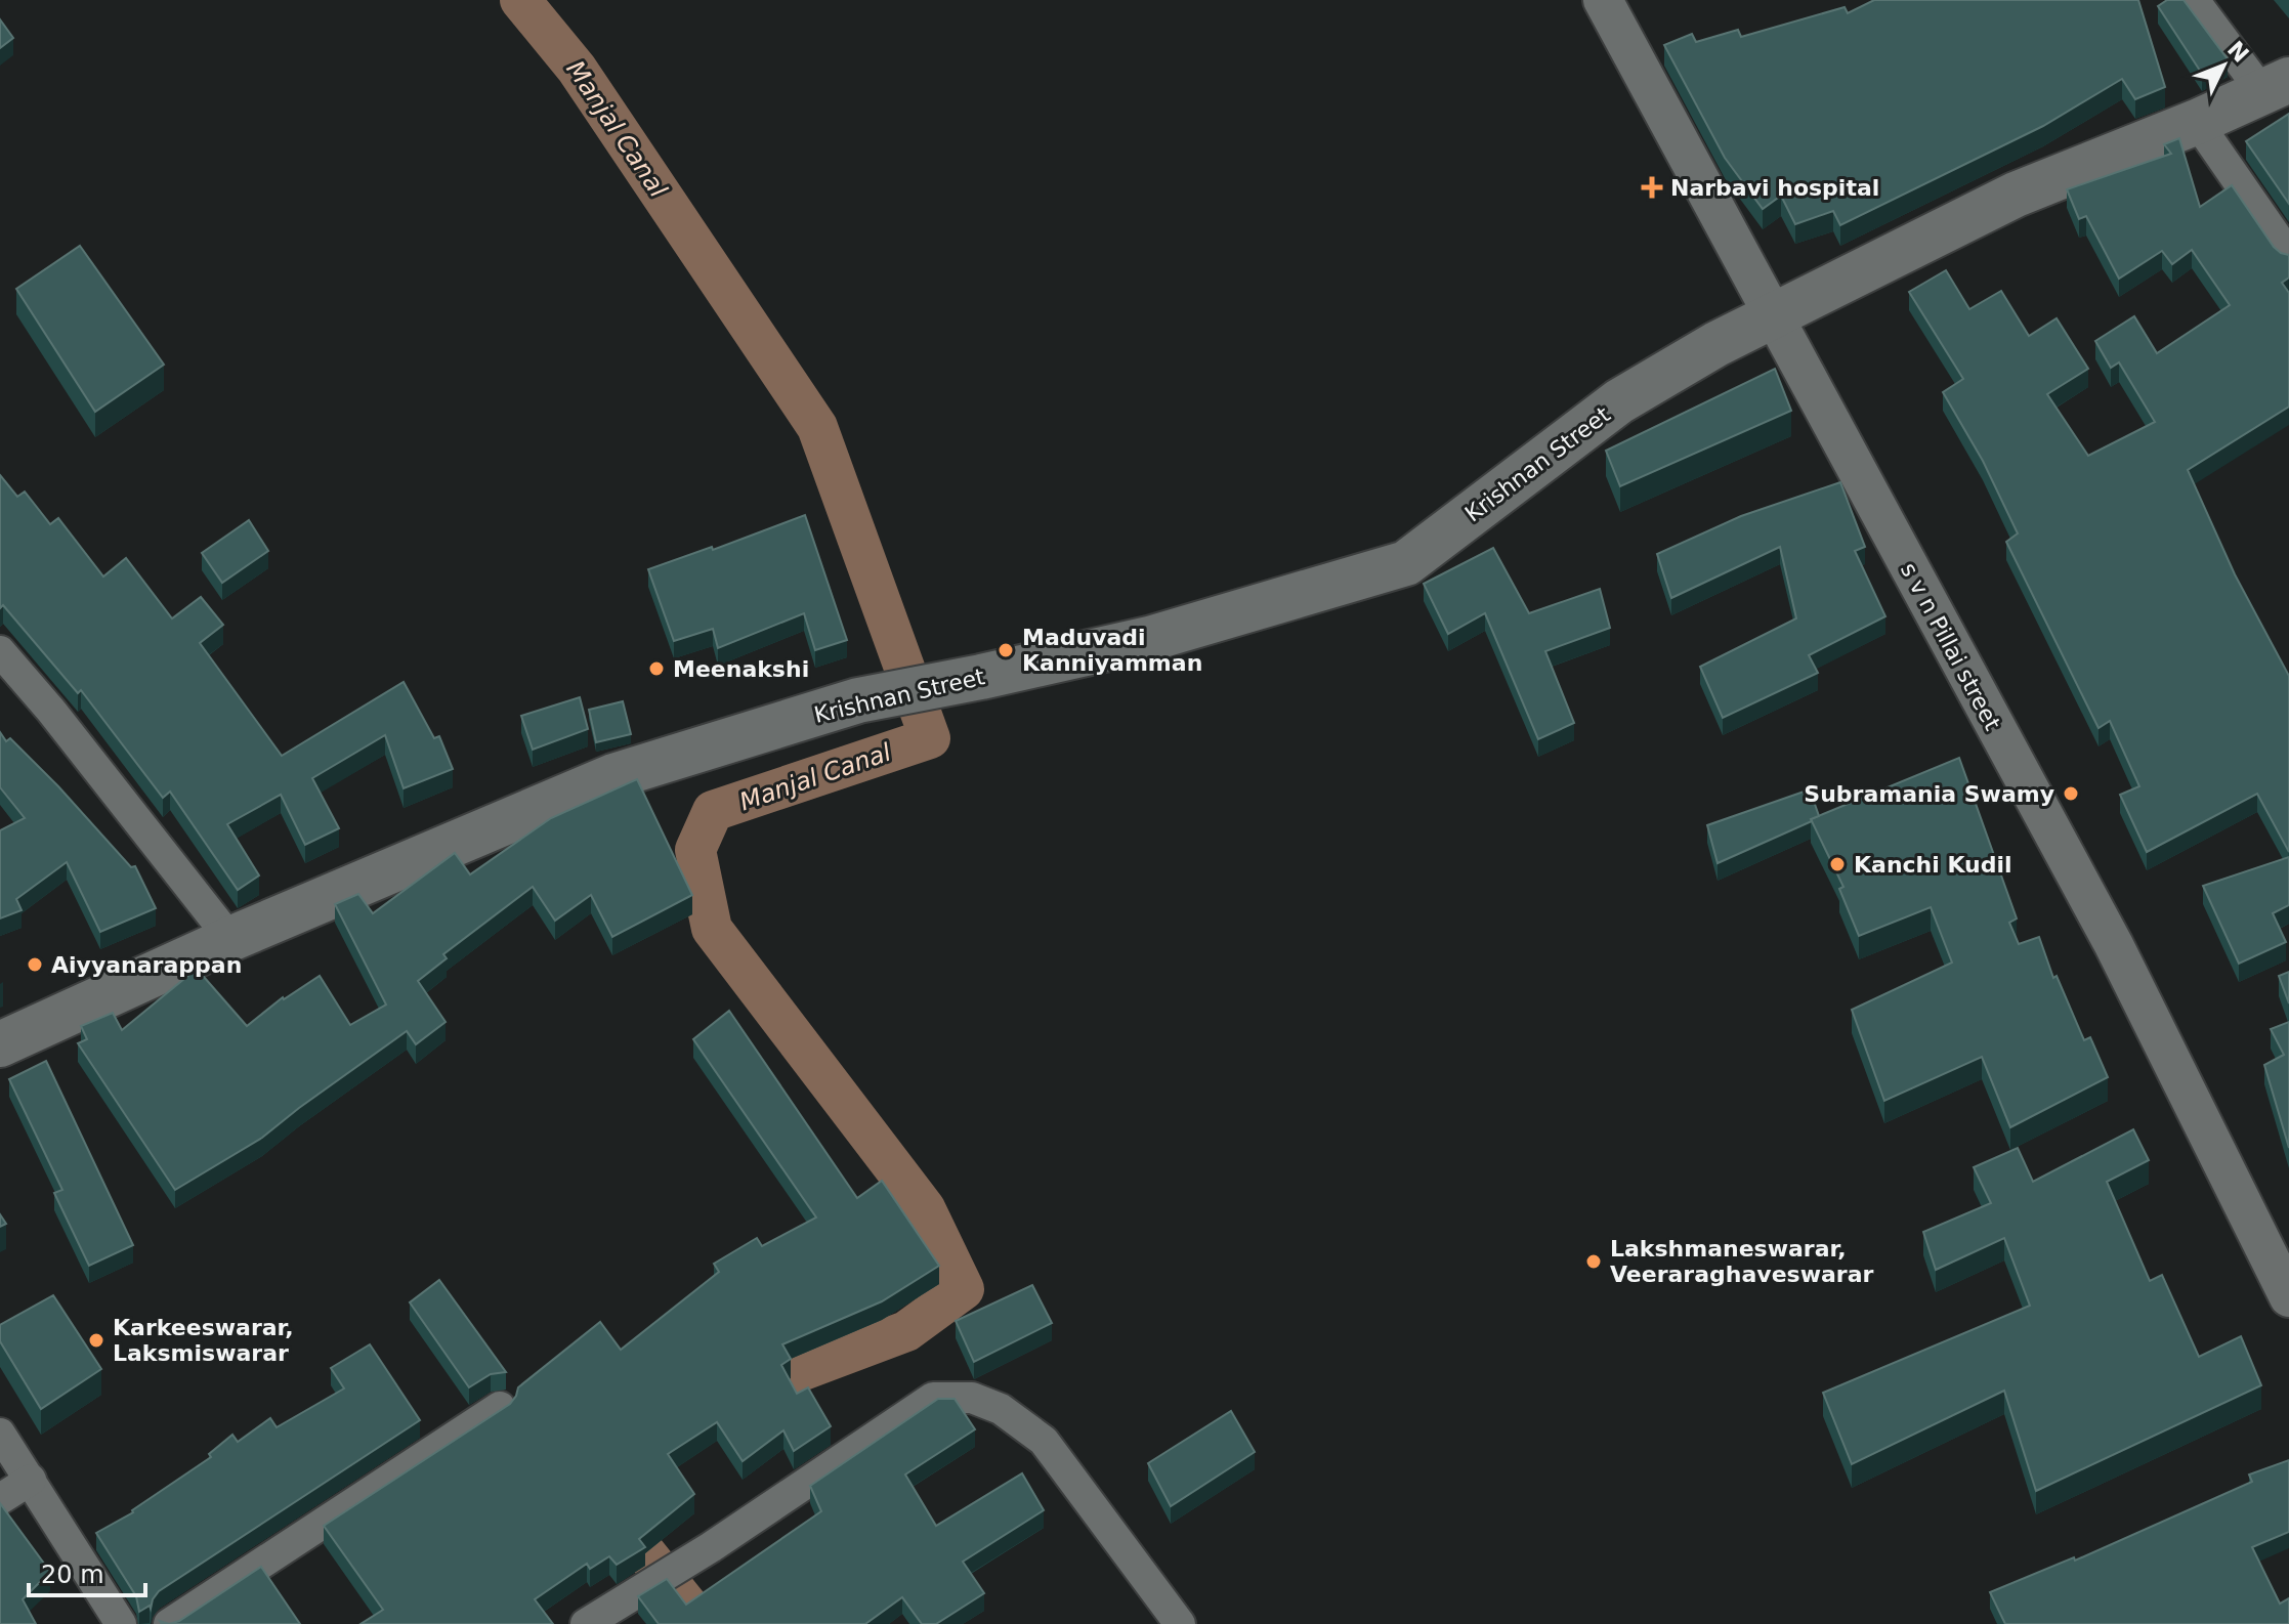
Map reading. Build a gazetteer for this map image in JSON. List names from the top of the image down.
{
  "streets": {
    "main road": ["Krishnan Street"],
    "street": ["s v n Pillai street"]
  },
  "crossings": [
    ["Krishnan Street", "s v n Pillai street"]
  ],
  "water": ["Manjal Canal"],
  "places": {
    "health": ["Narbavi hospital"],
    "other": [
      "Maduvadi Kanniyamman",
      "Meenakshi",
      "Subramania Swamy",
      "Kanchi Kudil",
      "Aiyyanarappan",
      "Lakshmaneswarar, Veeraraghaveswarar",
      "Karkeeswarar, Laksmiswarar"
    ]
  },
  "scale_bar": "20 m",
  "north": "top right"
}
